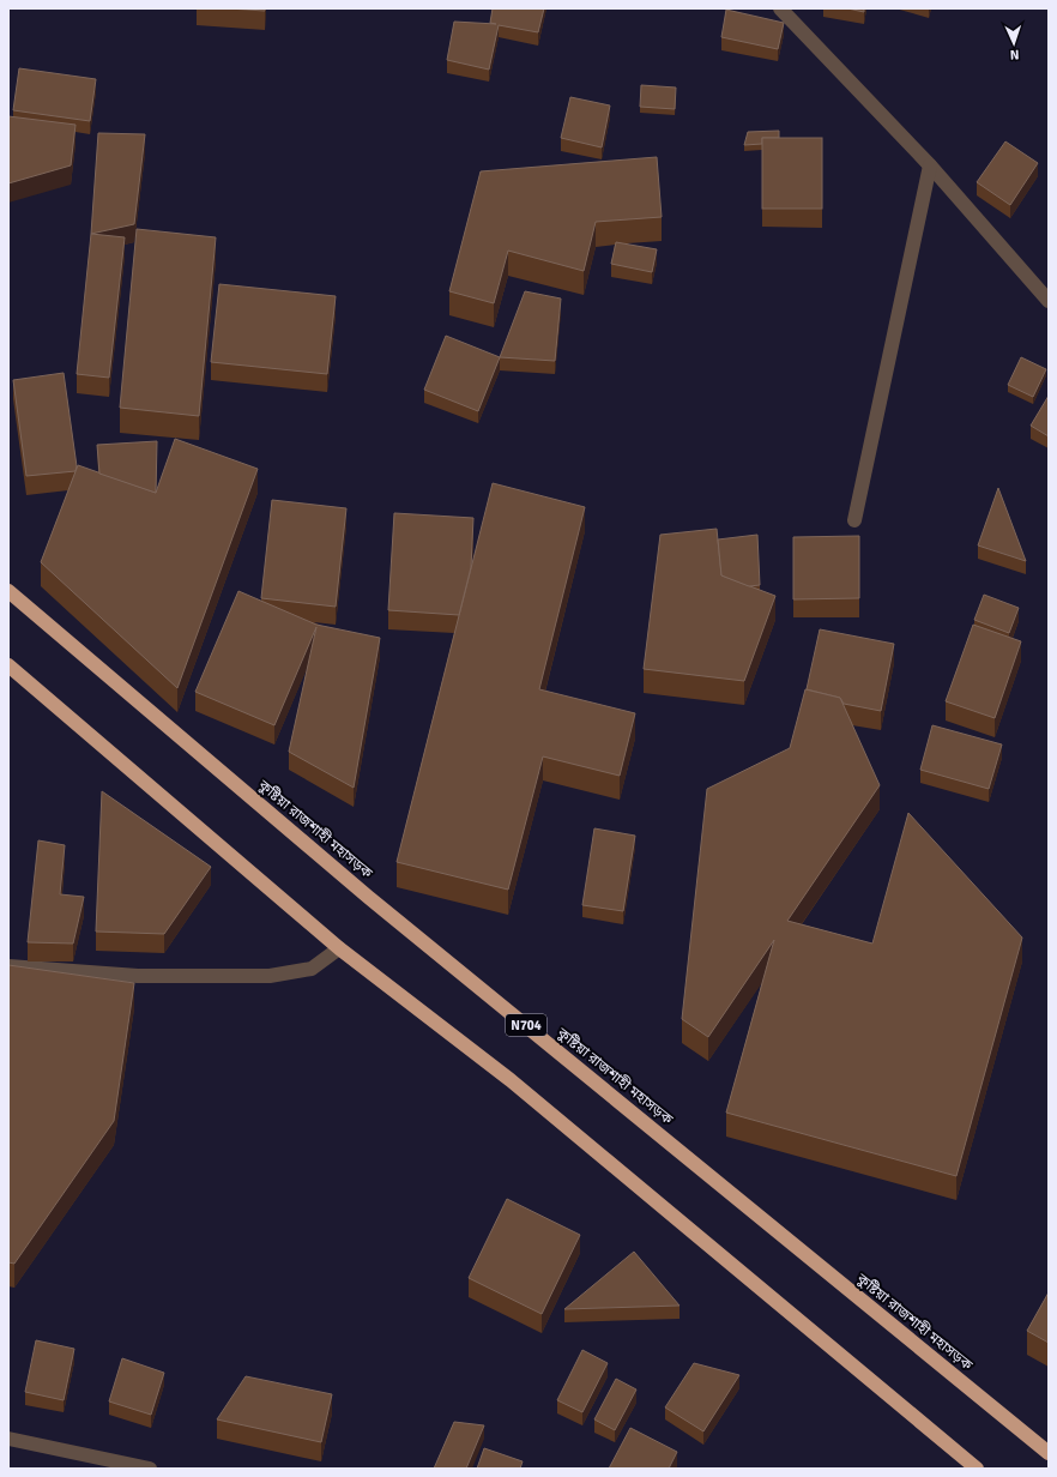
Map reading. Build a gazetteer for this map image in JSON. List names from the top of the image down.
{
  "streets": {
    "highway": ["কুষ্টিয়া রাজশাহী মহাসড়ক", "N704"]
  },
  "north": "bottom"
}
